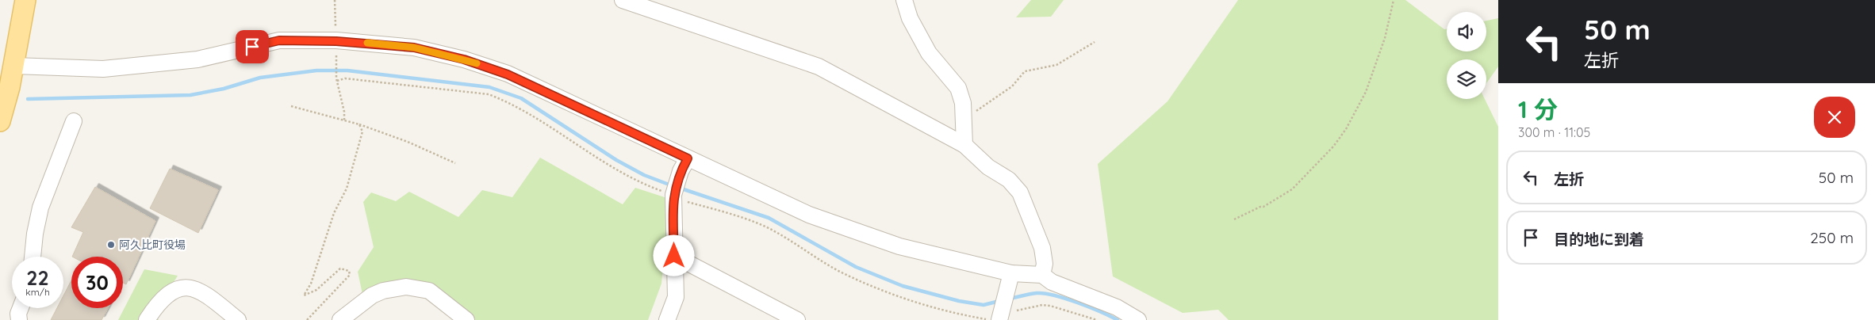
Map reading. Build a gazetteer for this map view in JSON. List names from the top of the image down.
{
  "places": ["阿久比町役場"],
  "page": {
    "turn": ["50 m", "左折"],
    "heading": ["1 分", "300 m · 11:05"],
    "list": [
      {
        "name": "左折",
        "value": "50 m"
      },
      {
        "name": "目的地に到着",
        "value": "250 m"
      }
    ],
    "speed": "22 km/h",
    "limit": "30"
  }
}
